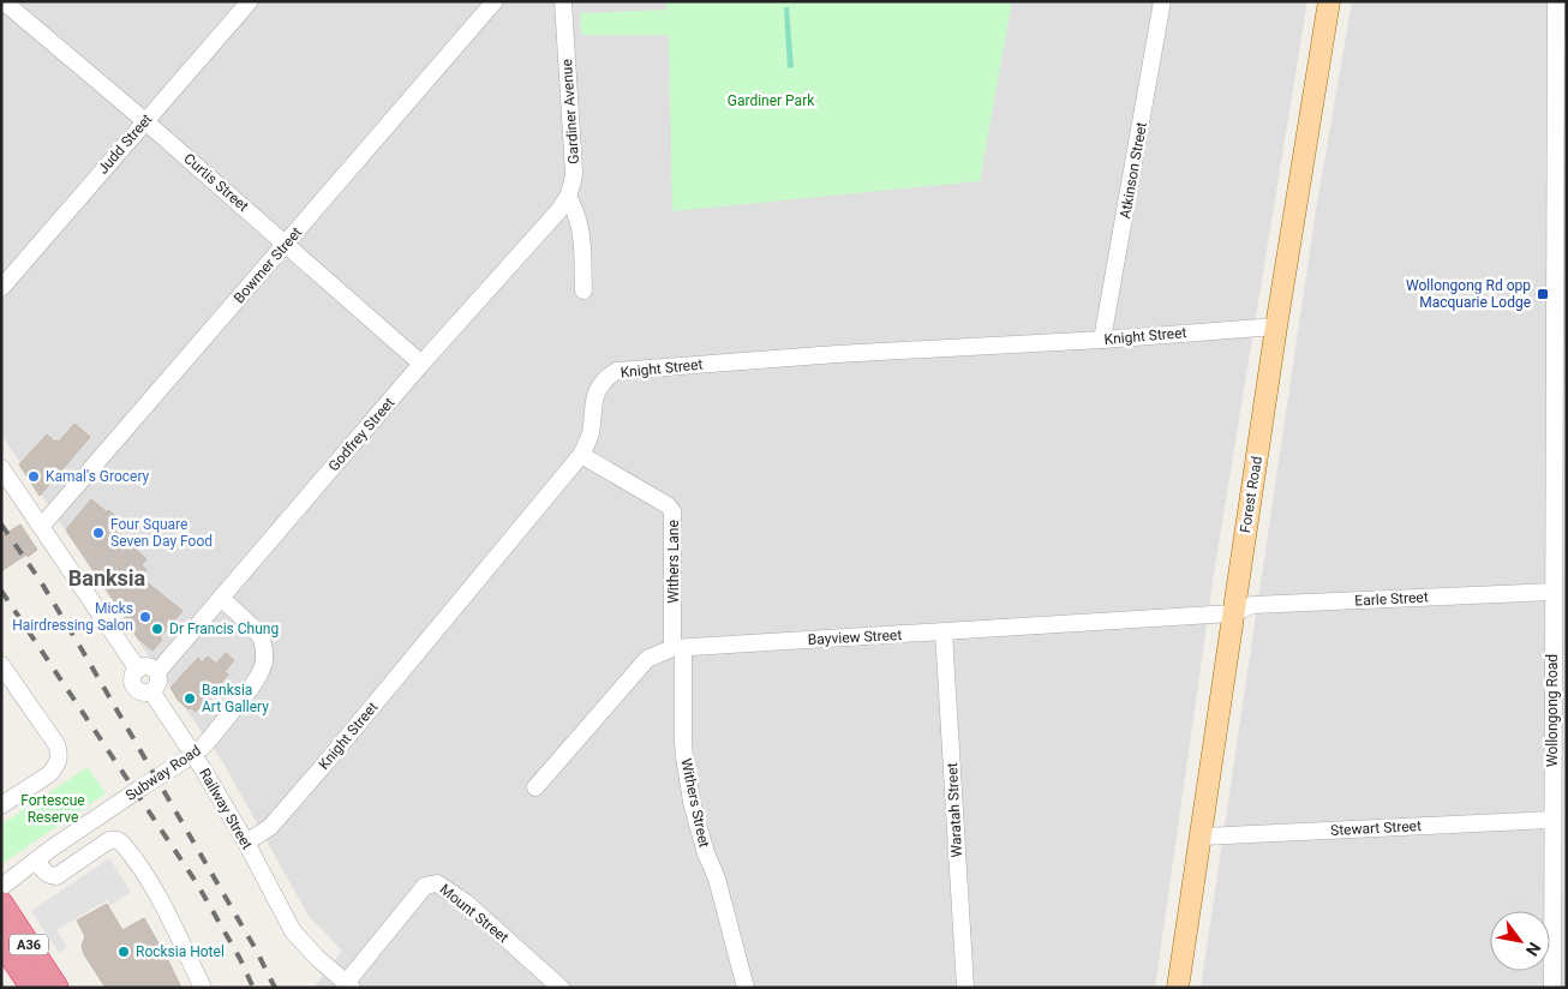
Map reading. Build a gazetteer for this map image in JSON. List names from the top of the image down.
{
  "streets": {
    "highway": ["A36"],
    "main road": ["Forest Road"],
    "street": [
      "Gardiner Avenue",
      "Judd Street",
      "Atkinson Street",
      "Curtis Street",
      "Bowmer Street",
      "Knight Street",
      "Godfrey Street",
      "Withers Lane",
      "Earle Street",
      "Bayview Street",
      "Wollongong Road",
      "Subway Road",
      "Withers Street",
      "Railway Street",
      "Waratah Street",
      "Stewart Street",
      "Mount Street"
    ]
  },
  "crossings": [
    ["Gardiner Avenue", "Godfrey Street"],
    ["Judd Street", "Curtis Street"],
    ["Atkinson Street", "Knight Street"],
    ["Curtis Street", "Bowmer Street"],
    ["Curtis Street", "Godfrey Street"],
    ["Knight Street", "Forest Road"],
    ["Knight Street", "Withers Lane"],
    ["Knight Street", "Railway Street"],
    ["Godfrey Street", "Subway Road"],
    ["Godfrey Street", "Railway Street"],
    ["Forest Road", "Earle Street"],
    ["Forest Road", "Bayview Street"],
    ["Forest Road", "Stewart Street"],
    ["Withers Lane", "Bayview Street"],
    ["Withers Lane", "Withers Street"],
    ["Earle Street", "Bayview Street"],
    ["Earle Street", "Wollongong Road"],
    ["Bayview Street", "Withers Street"],
    ["Bayview Street", "Waratah Street"],
    ["Wollongong Road", "Stewart Street"],
    ["Railway Street", "Mount Street"]
  ],
  "districts": ["Banksia"],
  "parks": ["Gardiner Park", "Fortescue Reserve"],
  "places": {
    "transit": ["Wollongong Rd opp Macquarie Lodge"],
    "other": [
      "Kamal's Grocery",
      "Four Square Seven Day Food",
      "Micks Hairdressing Salon",
      "Dr Francis Chung",
      "Banksia Art Gallery",
      "Rocksia Hotel"
    ]
  },
  "north": "bottom right"
}
